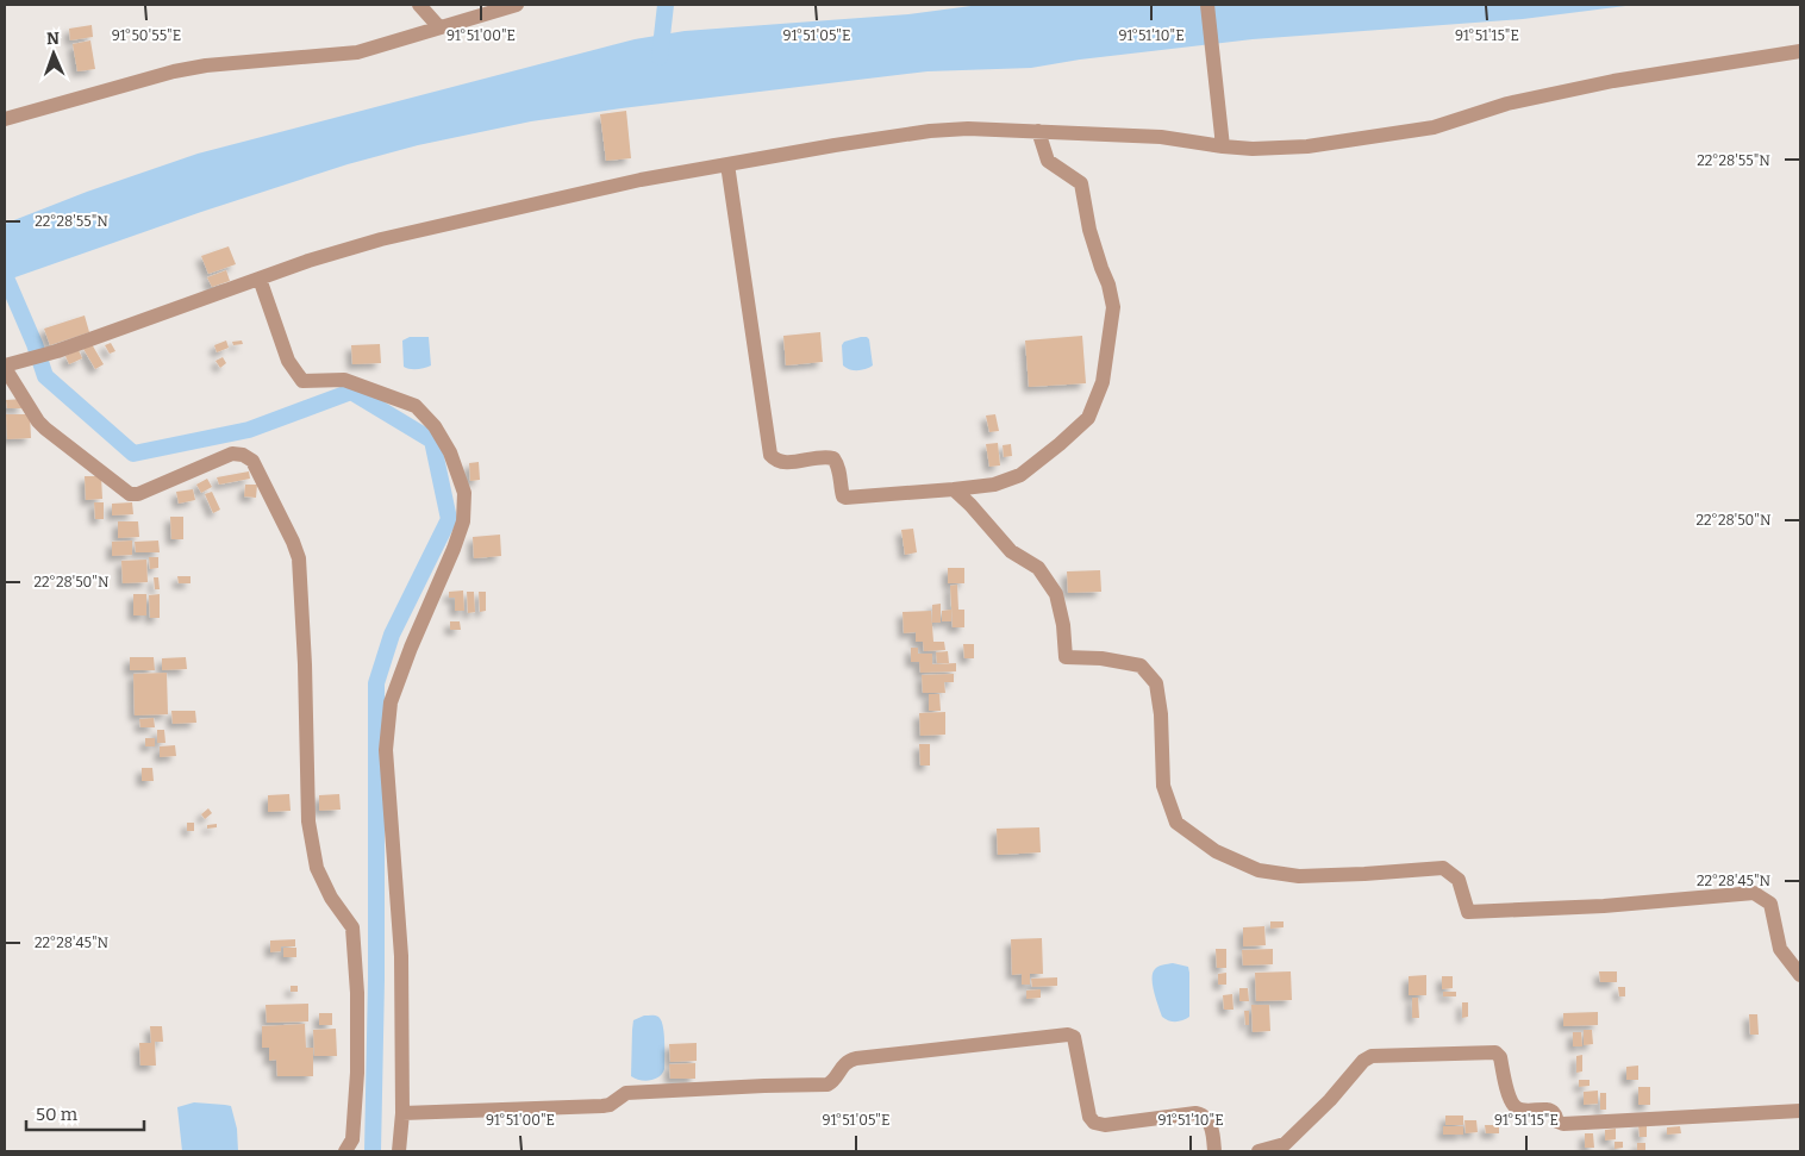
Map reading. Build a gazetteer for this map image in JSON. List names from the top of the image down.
{
  "scale_bar": "50 m",
  "north": "top",
  "coordinates": [
    "91°50'55\"E",
    "91°51'00\"E",
    "91°51'05\"E",
    "91°51'10\"E",
    "91°51'15\"E",
    "22°28'55\"N",
    "22°28'50\"N",
    "22°28'45\"N"
  ]
}
